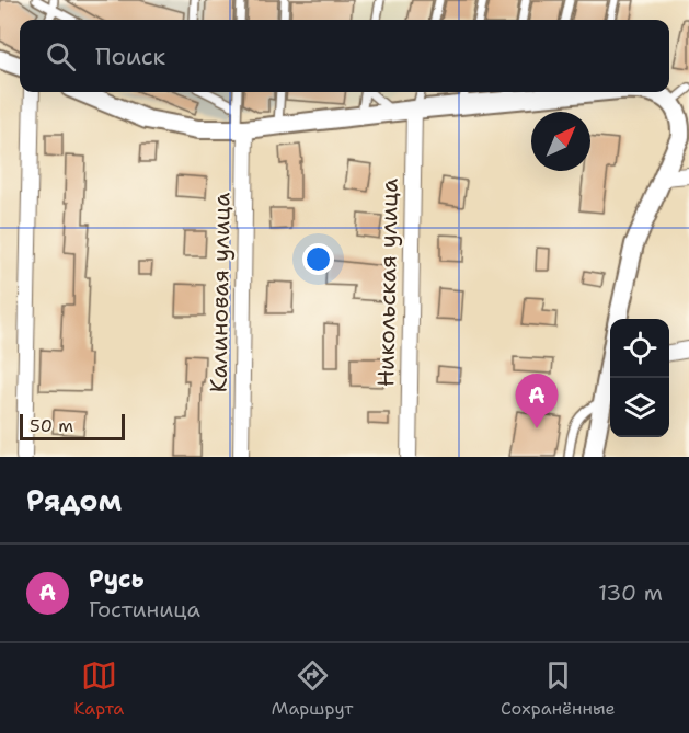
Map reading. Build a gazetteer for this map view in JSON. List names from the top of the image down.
{
  "streets": {
    "street": ["Никольская улица", "Калиновая улица"]
  },
  "scale_bar": "50 m",
  "north": "top right",
  "page": {
    "search": "Поиск",
    "pins": "A",
    "scale": "50 m",
    "heading": "Рядом",
    "list": [
      {
        "mark": "A",
        "name": "Русь",
        "note": "Гостиница",
        "value": "130 m"
      }
    ],
    "nav": ["Карта", "Маршрут", "Сохранённые"]
  }
}
